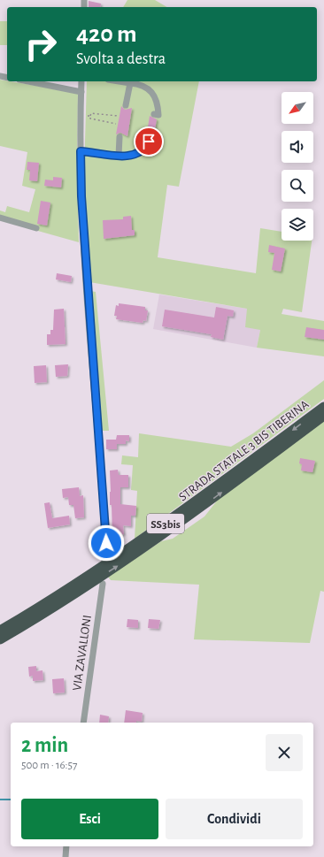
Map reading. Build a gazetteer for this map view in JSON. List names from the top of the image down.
{
  "streets": {
    "highway": ["STRADA STATALE 3 BIS TIBERINA", "SS3bis"],
    "street": ["VIA ZAVALLONI"]
  },
  "north": "bottom left",
  "page": {
    "turn": ["420 m", "Svolta a destra"],
    "heading": ["2 min", "500 m · 16:57"],
    "buttons": ["Esci", "Condividi"]
  }
}
